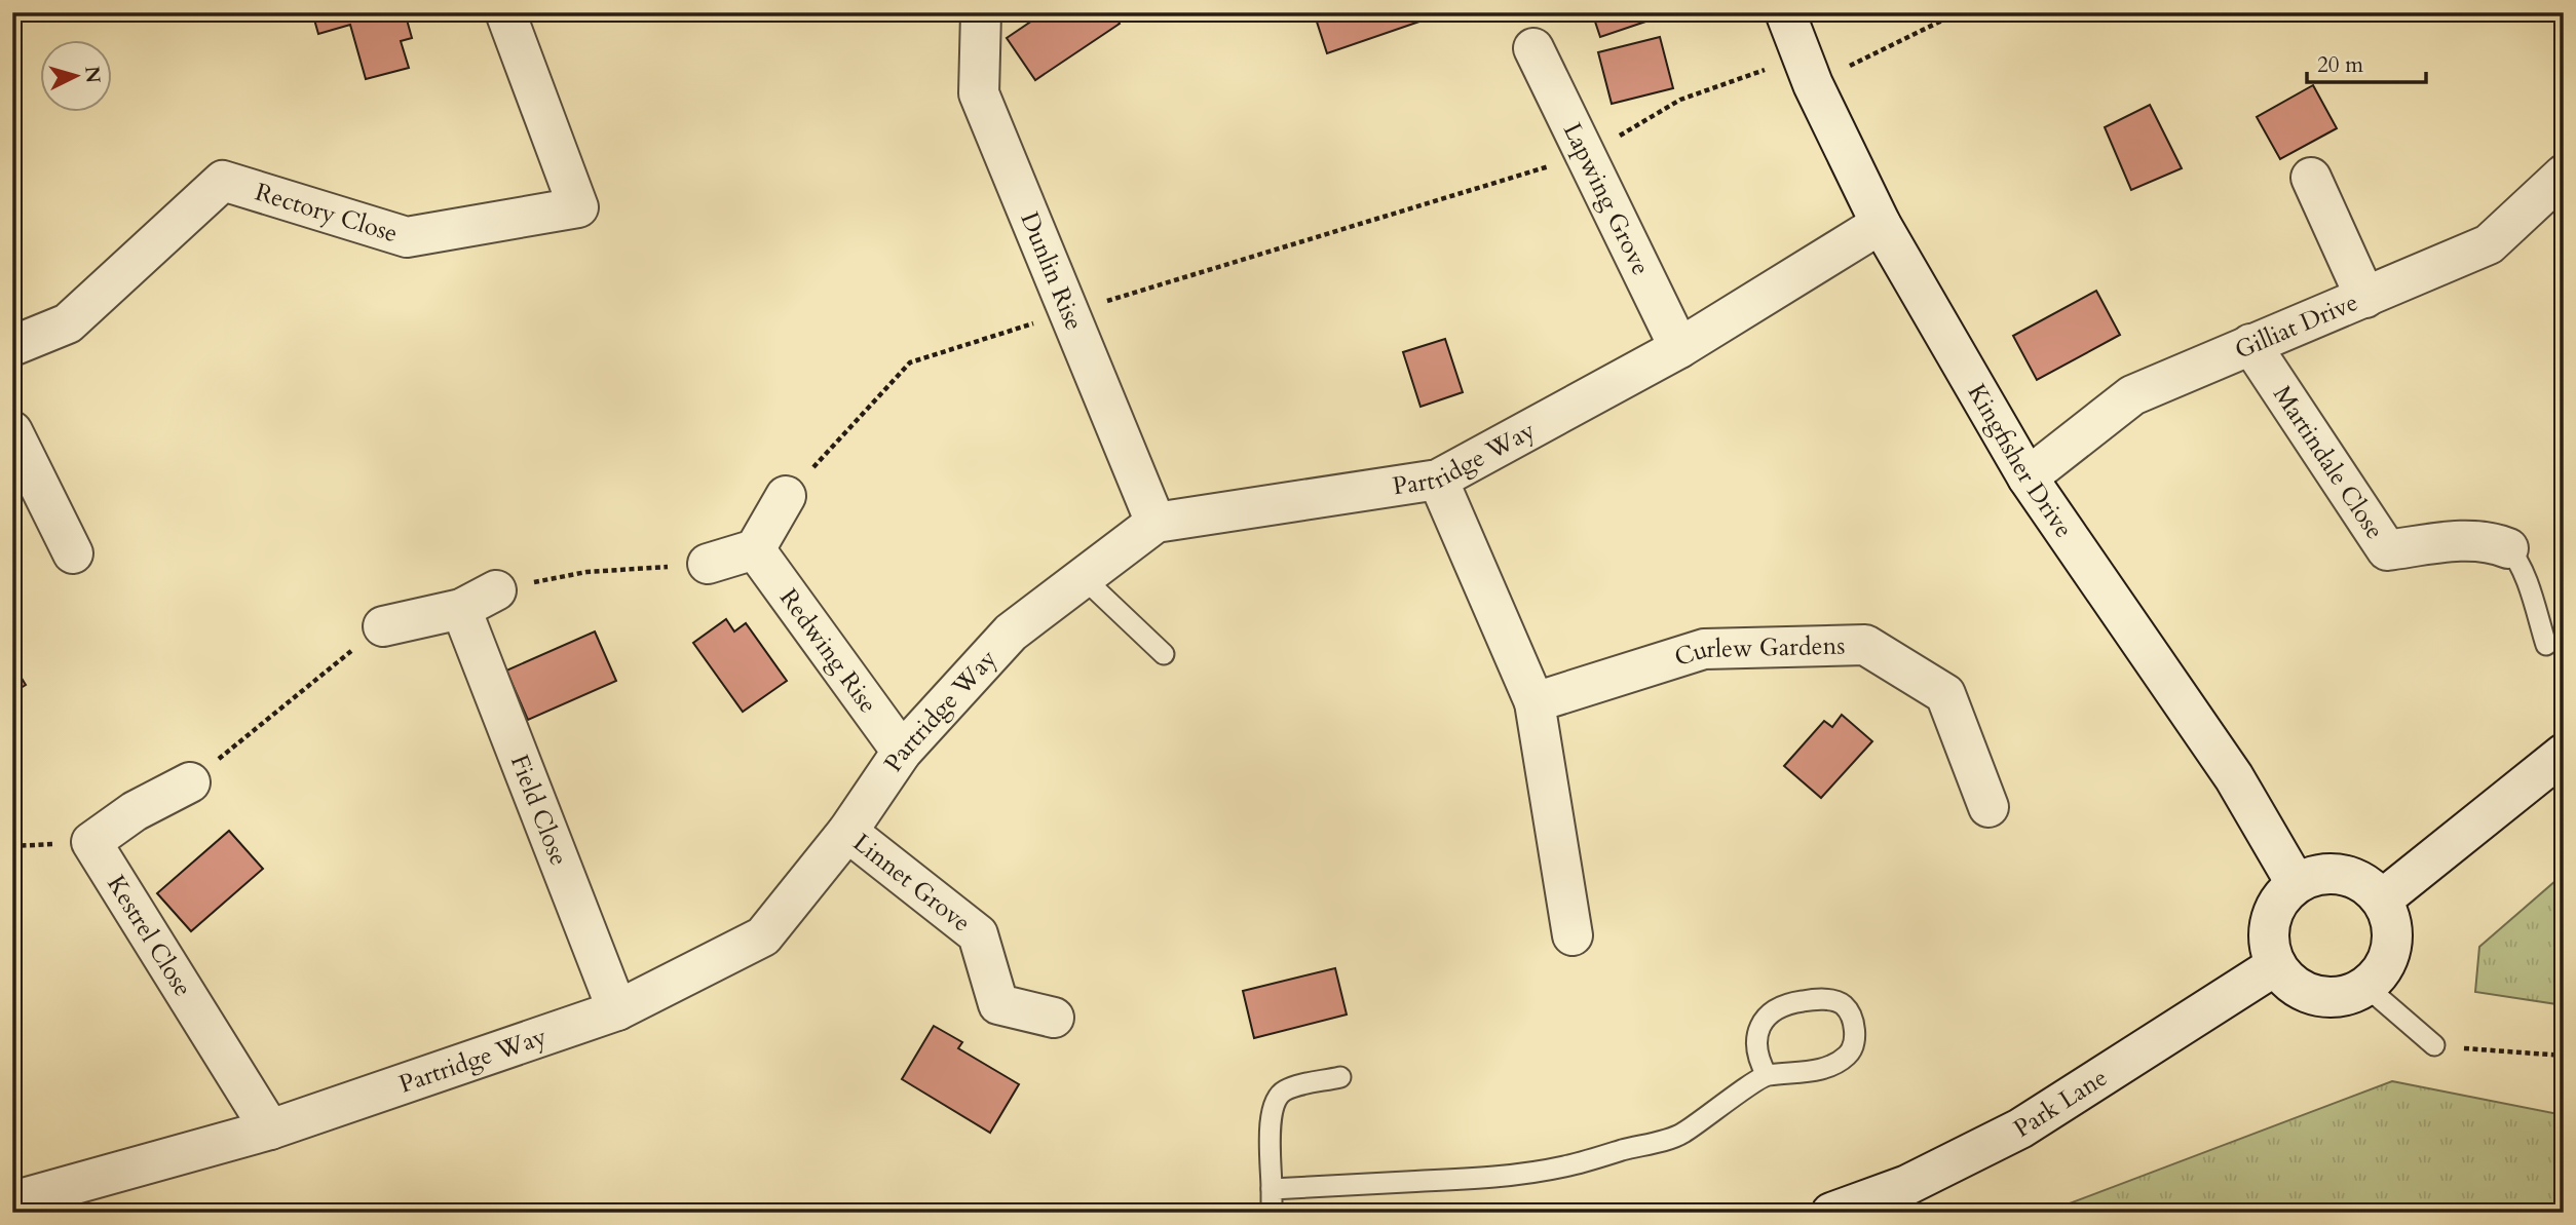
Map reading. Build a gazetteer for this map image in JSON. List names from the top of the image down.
{
  "streets": {
    "street": [
      "Lapwing Grove",
      "Rectory Close",
      "Dunlin Rise",
      "Gilliat Drive",
      "Partridge Way",
      "Kingfisher Drive",
      "Martindale Close",
      "Redwing Rise",
      "Curlew Gardens",
      "Field Close",
      "Linnet Grove",
      "Kestrel Close",
      "Park Lane"
    ]
  },
  "crossings": [
    ["Lapwing Grove", "Partridge Way"],
    ["Dunlin Rise", "Partridge Way"],
    ["Gilliat Drive", "Kingfisher Drive"],
    ["Gilliat Drive", "Martindale Close"],
    ["Partridge Way", "Kingfisher Drive"],
    ["Partridge Way", "Redwing Rise"],
    ["Partridge Way", "Field Close"],
    ["Partridge Way", "Linnet Grove"],
    ["Partridge Way", "Kestrel Close"],
    ["Kingfisher Drive", "Park Lane"]
  ],
  "scale_bar": "20 m",
  "north": "right"
}
